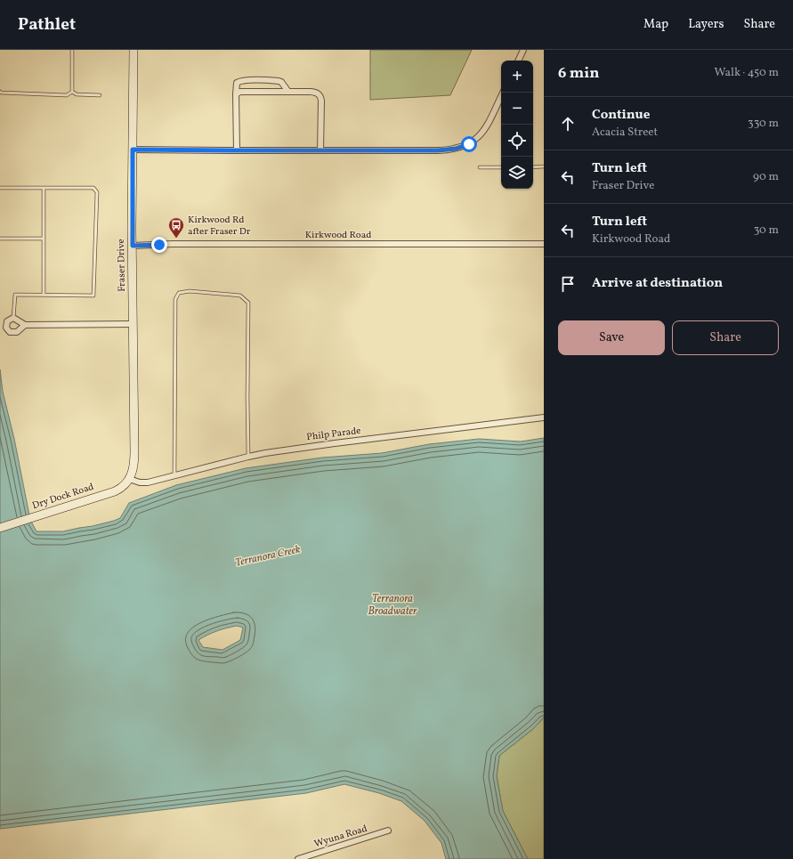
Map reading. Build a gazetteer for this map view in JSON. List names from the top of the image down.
{
  "streets": {
    "street": [
      "Kirkwood Road",
      "Fraser Drive",
      "Philp Parade",
      "Dry Dock Road",
      "Wyuna Road"
    ]
  },
  "crossings": [
    ["Kirkwood Road", "Fraser Drive"],
    ["Fraser Drive", "Philp Parade"],
    ["Fraser Drive", "Dry Dock Road"],
    ["Philp Parade", "Dry Dock Road"]
  ],
  "water": ["Terranora Creek", "Terranora Broadwater"],
  "places": {
    "bus stop": ["Kirkwood Rd after Fraser Dr"]
  },
  "page": {
    "header": "Pathlet",
    "nav": ["Map", "Layers", "Share"],
    "heading": ["6 min", "Walk · 450 m"],
    "map_buttons": ["+", "−"],
    "list": [
      ["Continue", "Acacia Street", "330 m"],
      ["Turn left", "Fraser Drive", "90 m"],
      ["Turn left", "Kirkwood Road", "30 m"],
      "Arrive at destination"
    ],
    "buttons": ["Save", "Share"]
  }
}
